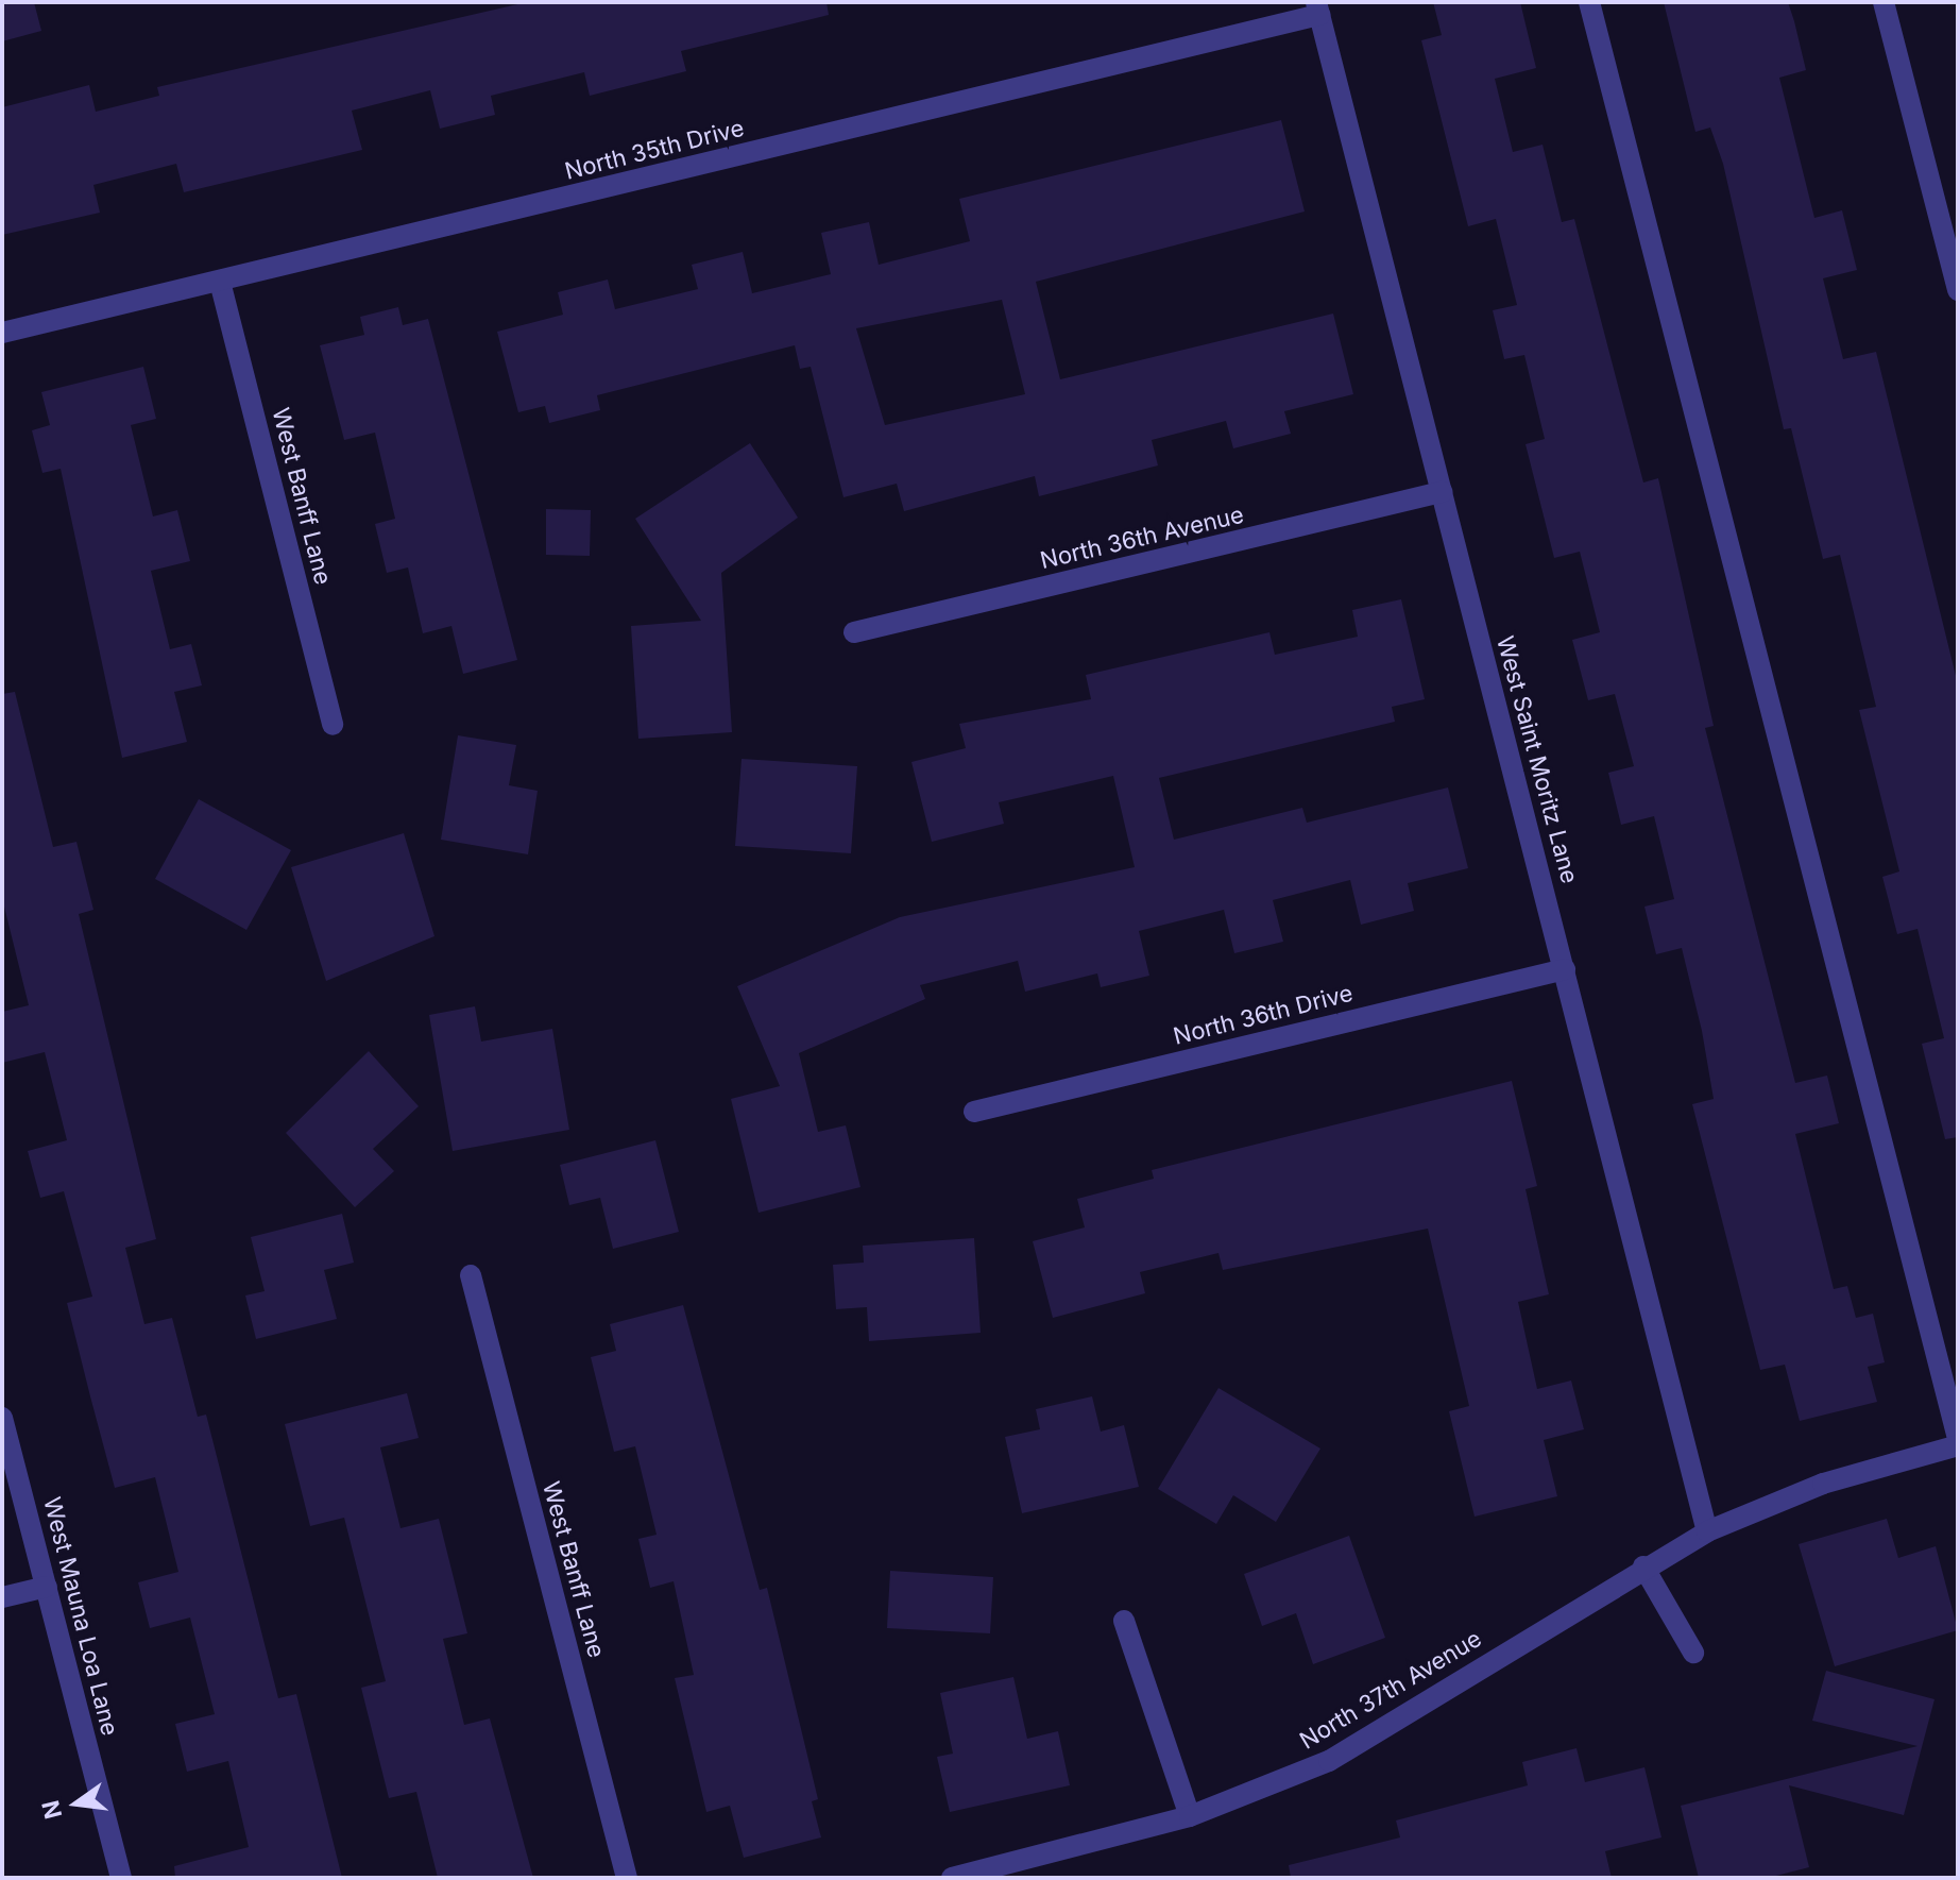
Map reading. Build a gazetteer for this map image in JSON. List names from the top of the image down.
{
  "streets": {
    "street": [
      "North 35th Drive",
      "West Banff Lane",
      "North 36th Avenue",
      "West Saint Moritz Lane",
      "North 36th Drive",
      "West Mauna Loa Lane",
      "North 37th Avenue"
    ]
  },
  "crossings": [
    ["North 35th Drive", "West Banff Lane"],
    ["North 35th Drive", "West Saint Moritz Lane"],
    ["North 36th Avenue", "West Saint Moritz Lane"],
    ["West Saint Moritz Lane", "North 36th Drive"],
    ["West Saint Moritz Lane", "North 37th Avenue"]
  ],
  "north": "left"
}
